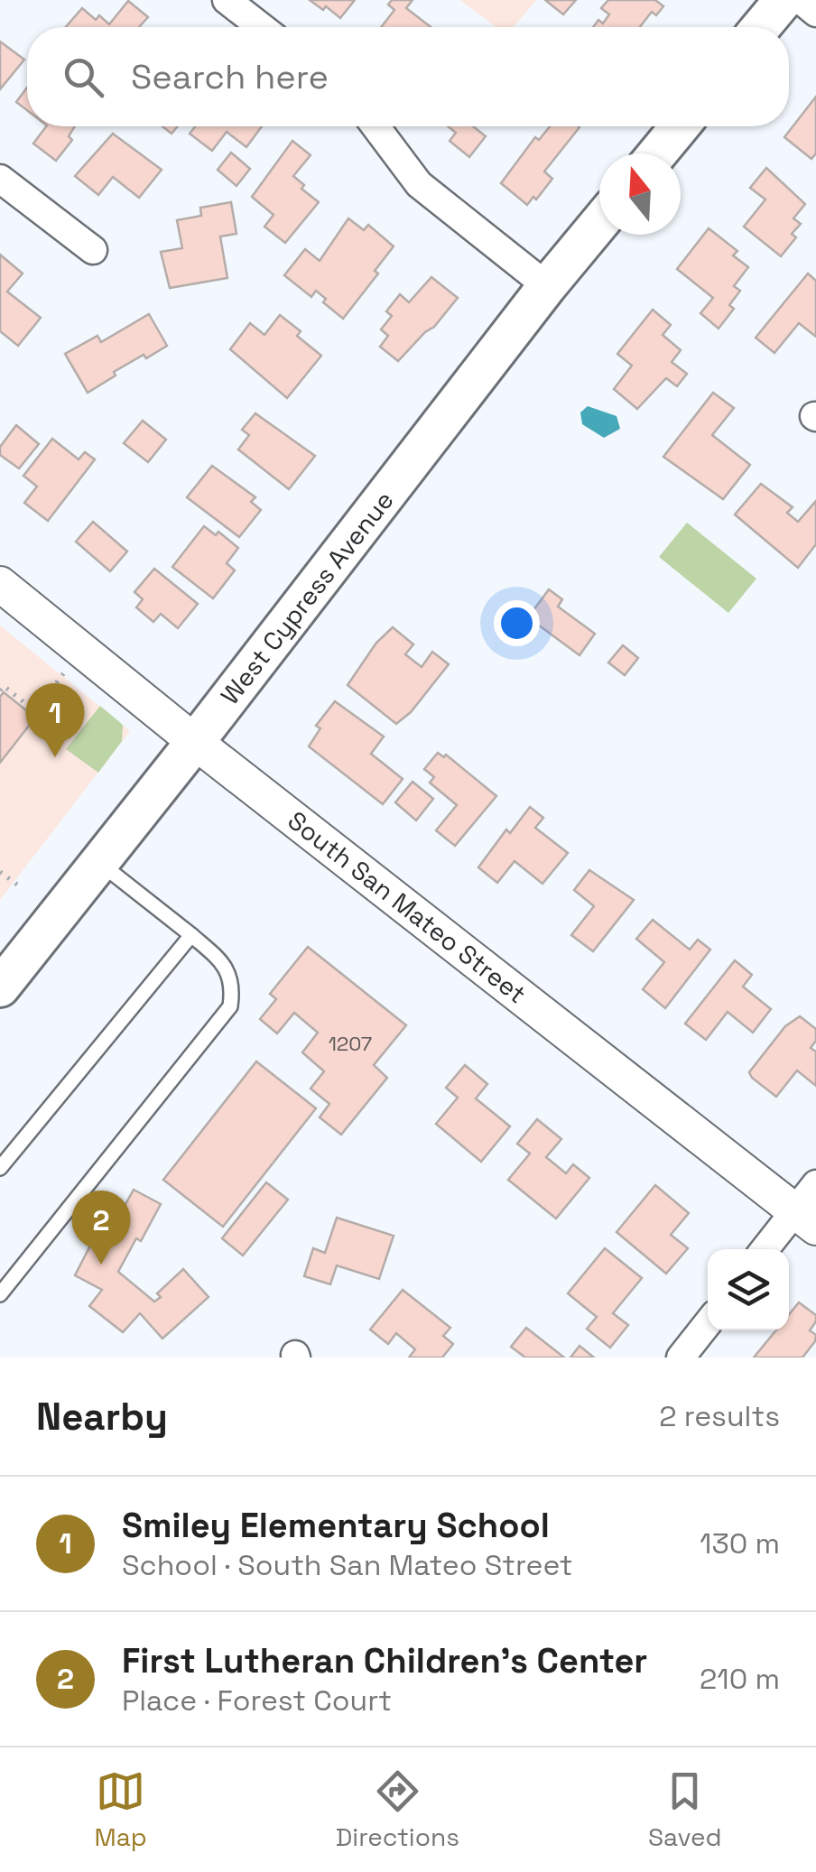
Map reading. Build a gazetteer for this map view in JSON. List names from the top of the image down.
{
  "streets": {
    "main road": ["West Cypress Avenue"],
    "street": ["South San Mateo Street"]
  },
  "crossings": [
    ["West Cypress Avenue", "South San Mateo Street"]
  ],
  "house_numbers": ["1207"],
  "north": "top",
  "page": {
    "search": "Search here",
    "pins": ["1", "2"],
    "heading": ["Nearby", "2 results"],
    "list": [
      {
        "mark": "1",
        "name": "Smiley Elementary School",
        "note": "School · South San Mateo Street",
        "value": "130 m"
      },
      {
        "mark": "2",
        "name": "First Lutheran Children's Center",
        "note": "Place · Forest Court",
        "value": "210 m"
      }
    ],
    "nav": ["Map", "Directions", "Saved"]
  }
}
